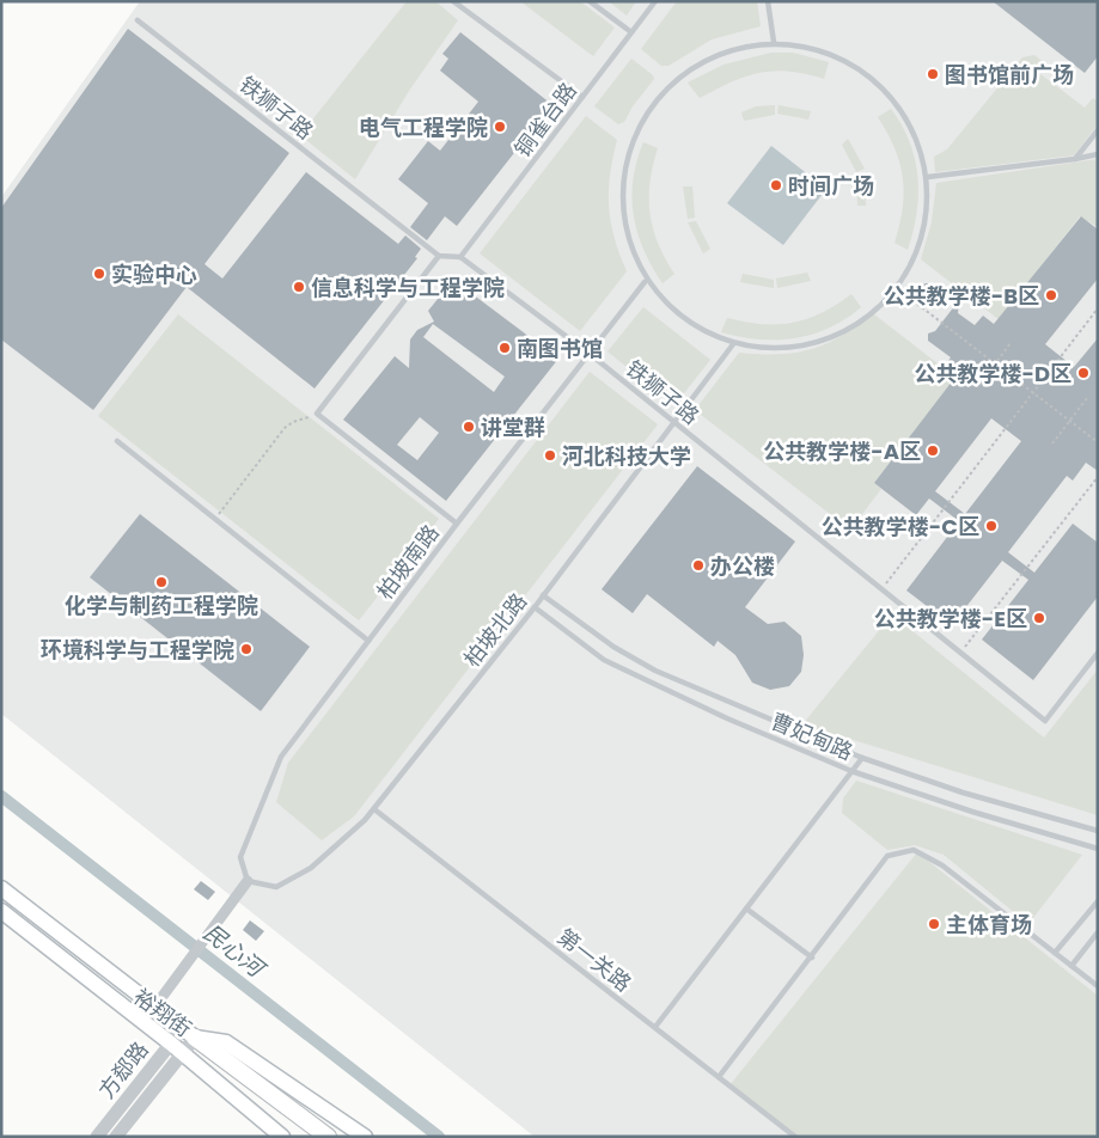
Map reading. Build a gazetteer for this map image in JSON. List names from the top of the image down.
{
  "streets": {
    "main road": ["裕翔街"],
    "street": ["方郄路"],
    "lane": [
      "铁狮子路",
      "铜雀台路",
      "柏坡南路",
      "柏坡北路",
      "曹妃甸路",
      "第一关路"
    ]
  },
  "crossings": [
    ["铁狮子路", "铜雀台路"],
    ["铁狮子路", "柏坡南路"],
    ["铁狮子路", "柏坡北路"],
    ["柏坡南路", "柏坡北路"],
    ["柏坡北路", "曹妃甸路"],
    ["柏坡北路", "第一关路"],
    ["裕翔街", "方郄路"]
  ],
  "water": ["民心河"],
  "places": [
    "图书馆前广场",
    "电气工程学院",
    "时间广场",
    "实验中心",
    "信息科学与工程学院",
    "公共教学楼-B区",
    "南图书馆",
    "公共教学楼-D区",
    "讲堂群",
    "公共教学楼-A区",
    "河北科技大学",
    "公共教学楼-C区",
    "办公楼",
    "化学与制药工程学院",
    "公共教学楼-E区",
    "环境科学与工程学院",
    "主体育场"
  ]
}
